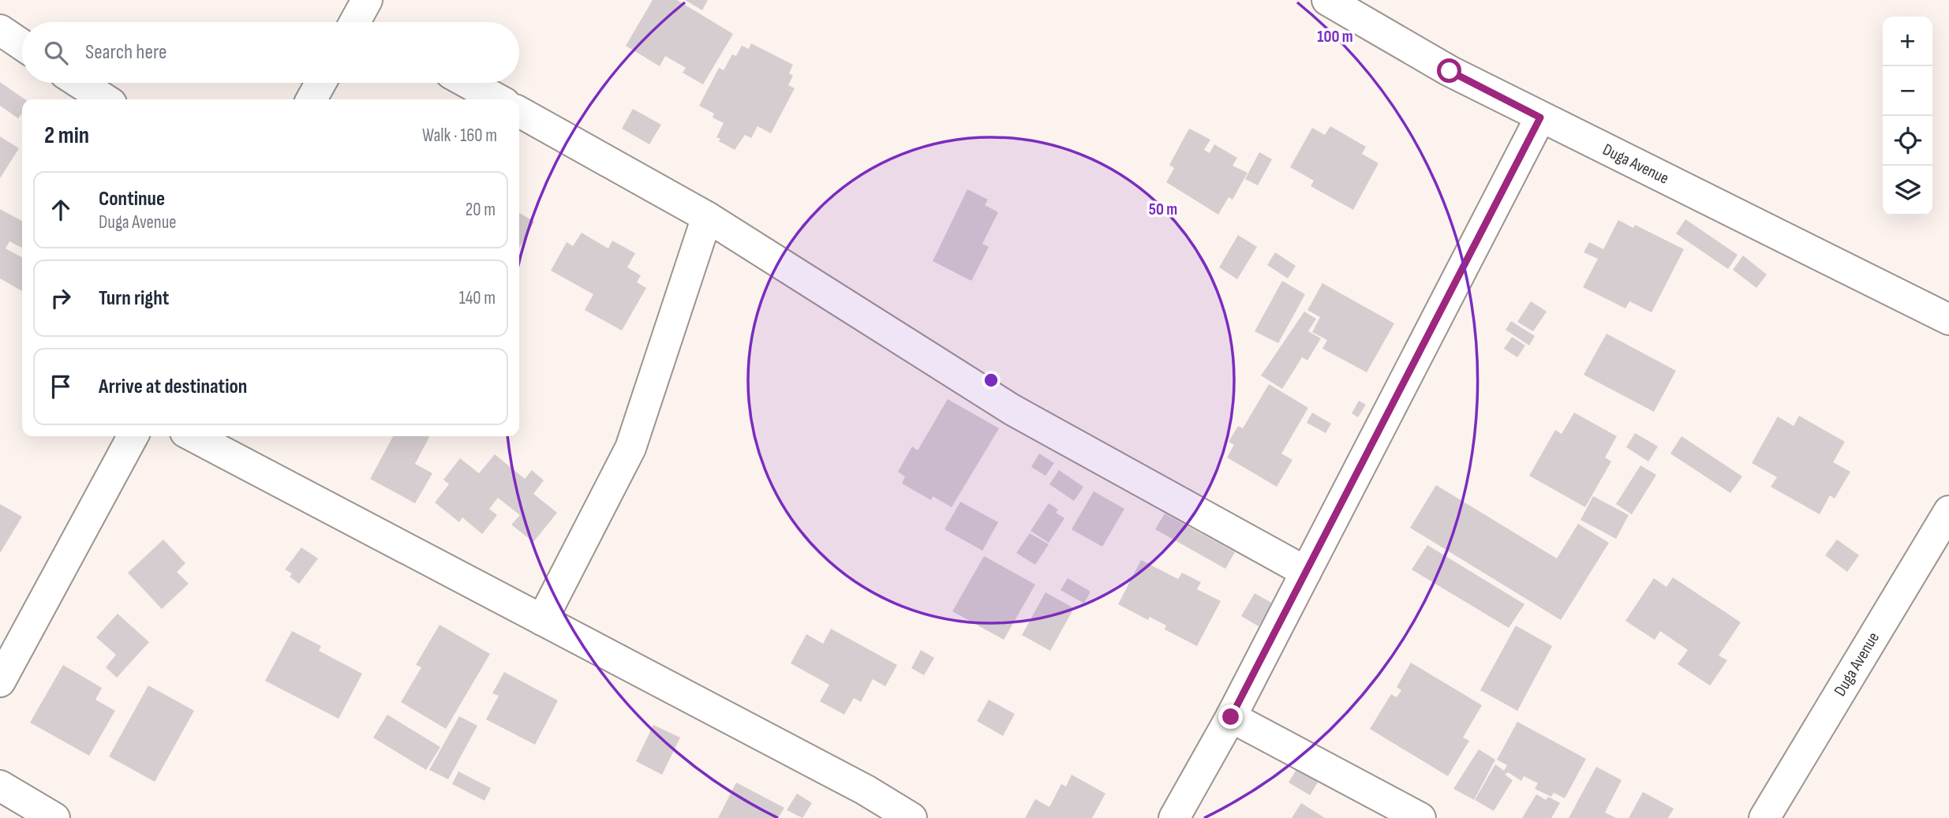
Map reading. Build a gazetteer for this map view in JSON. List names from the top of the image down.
{
  "streets": {
    "street": ["Duga Avenue"]
  },
  "page": {
    "map_buttons": ["+", "−"],
    "search": "Search here",
    "heading": ["2 min", "Walk · 160 m"],
    "list": [
      ["Continue", "Duga Avenue", "20 m"],
      ["Turn right", "140 m"],
      "Arrive at destination"
    ]
  },
  "rings": ["100 m", "50 m"]
}
